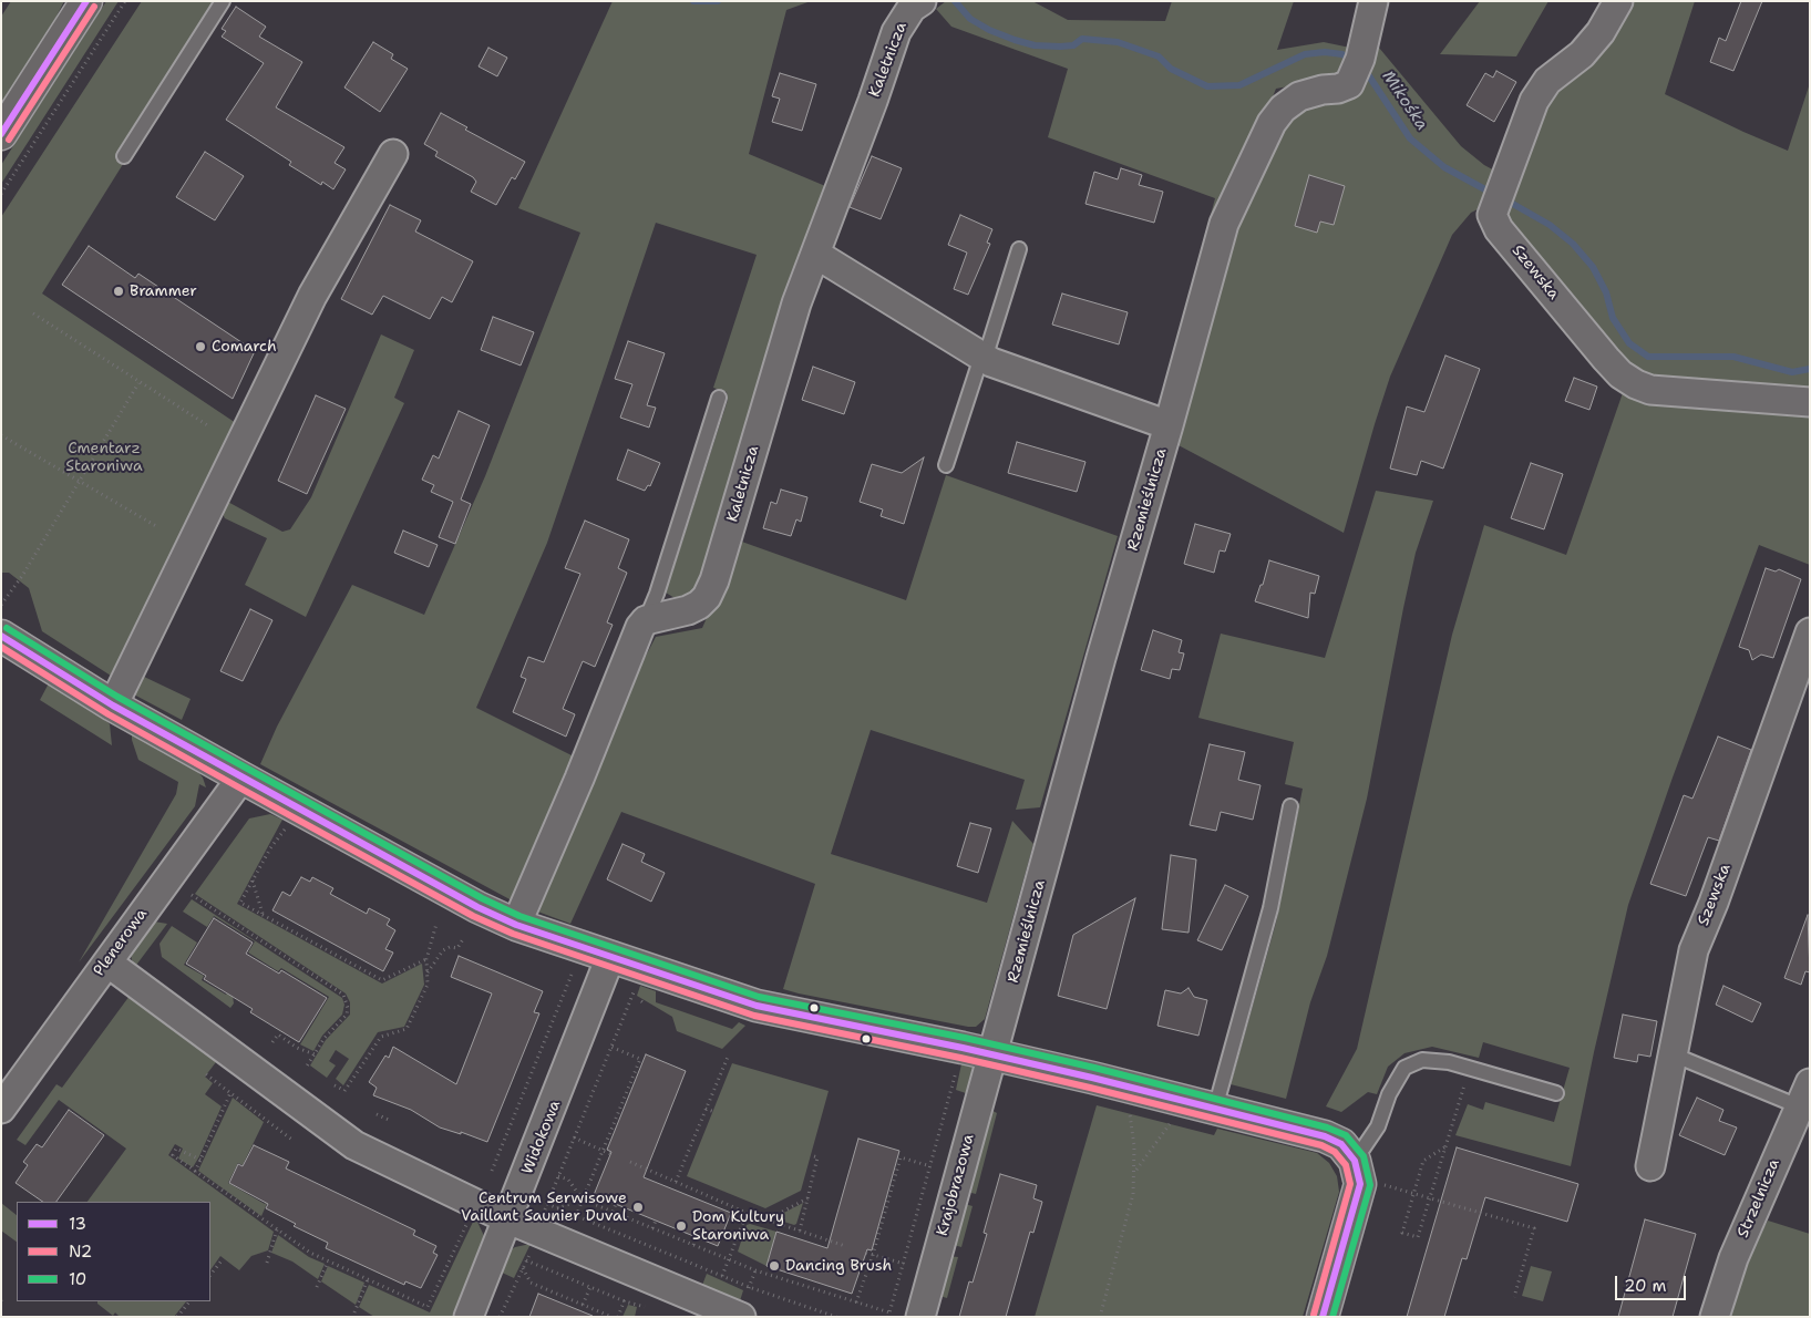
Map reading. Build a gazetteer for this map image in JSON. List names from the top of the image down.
{
  "streets": {
    "street": [
      "Kaletnicza",
      "Szewska",
      "Rzemieślnicza",
      "Plenerowa",
      "Widokowa",
      "Krajobrazowa",
      "Strzelnicza"
    ]
  },
  "crossings": [
    ["Rzemieślnicza", "Krajobrazowa"]
  ],
  "water": ["Mikośka"],
  "parks": ["Cmentarz Staroniwa"],
  "places": [
    "Brammer",
    "Comarch",
    "Centrum Serwisowe Vaillant Saunier Duval",
    "Dom Kultury Staroniwa",
    "Dancing Brush"
  ],
  "lines": ["transit line 13", "transit line N2", "transit line 10"],
  "legend": ["13", "N2", "10"],
  "scale_bar": "20 m"
}
